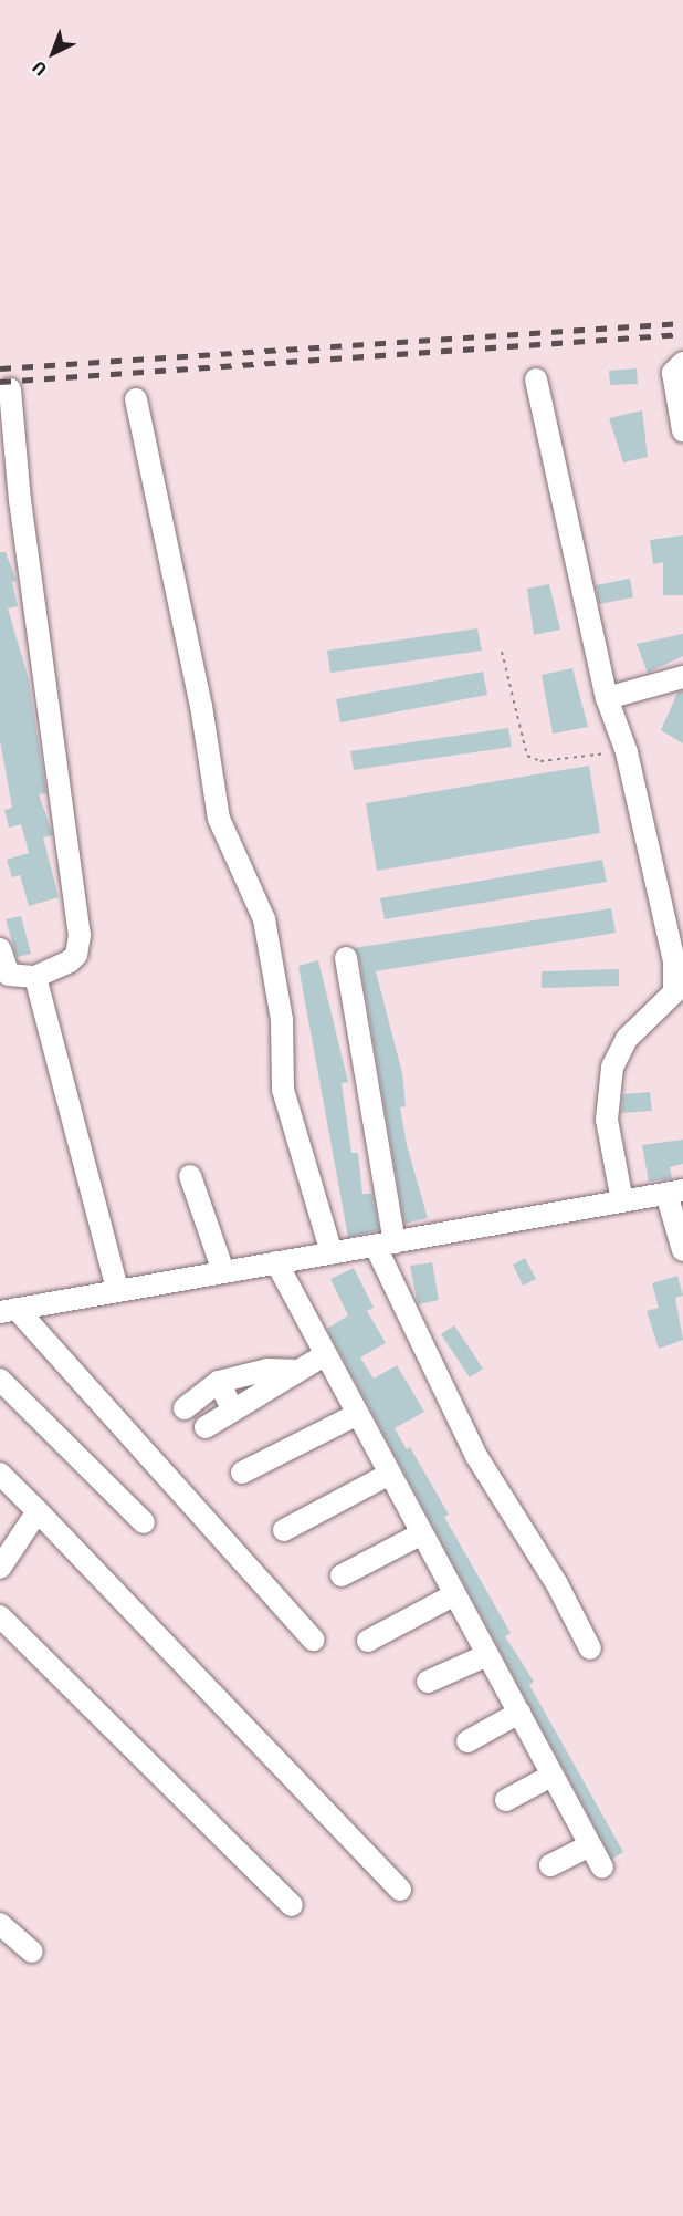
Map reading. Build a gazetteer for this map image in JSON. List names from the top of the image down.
{
  "north": "bottom left"
}
